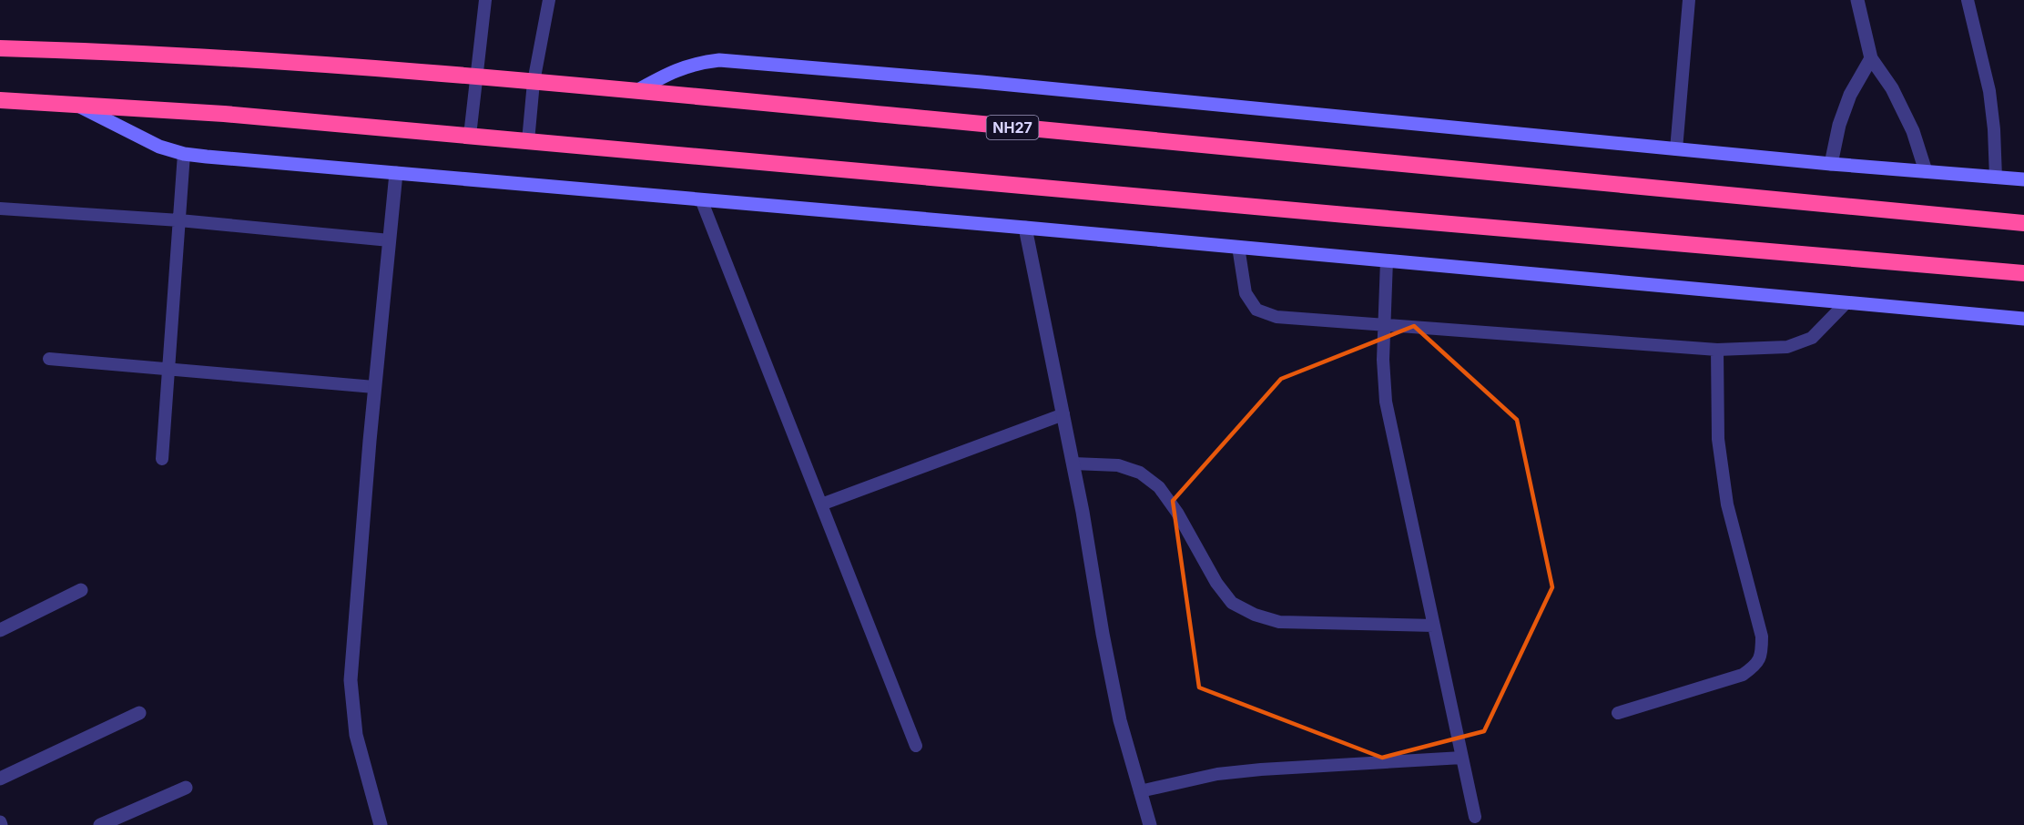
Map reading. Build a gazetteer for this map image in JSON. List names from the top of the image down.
{
  "streets": {
    "highway": ["NH27"]
  }
}
